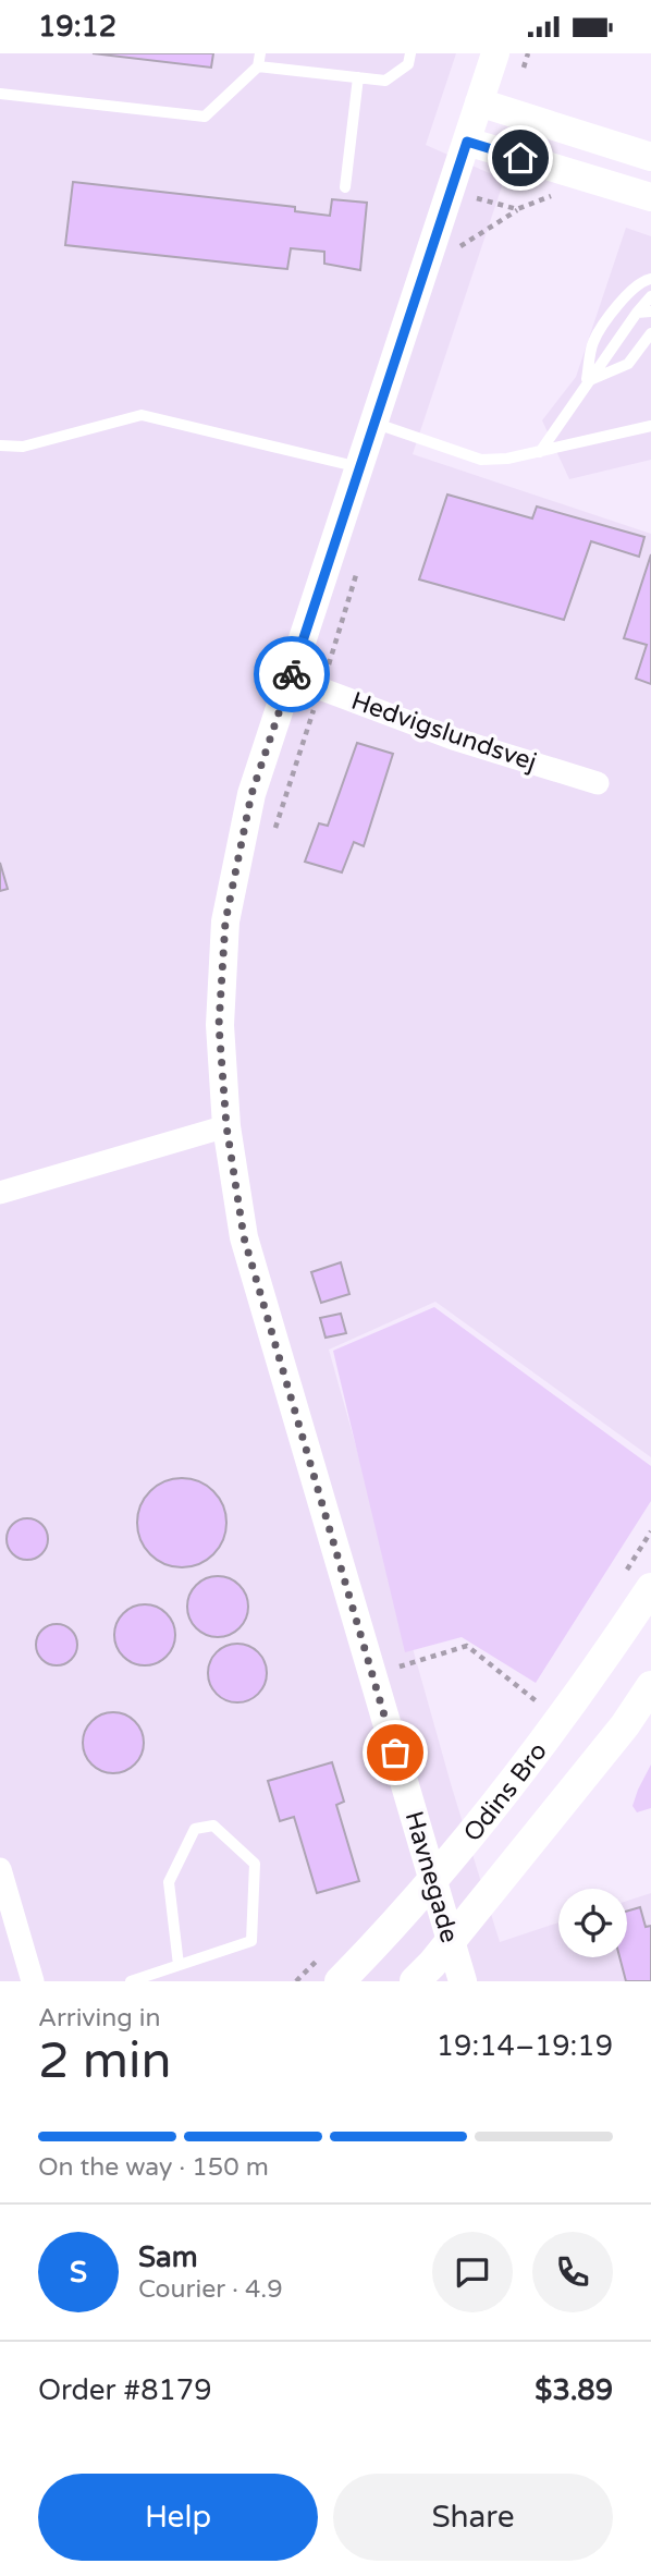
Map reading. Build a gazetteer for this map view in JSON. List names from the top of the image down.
{
  "streets": {
    "main road": ["Odins Bro"],
    "street": ["Hedvigslundsvej", "Havnegade"]
  },
  "crossings": [
    ["Hedvigslundsvej", "Havnegade"]
  ],
  "page": {
    "status": "19:12",
    "heading": ["2 min", "Arriving in", "19:14–19:19"],
    "panel": [
      "Sam",
      "Courier · 4.9",
      "Order #8179",
      "$3.89"
    ],
    "bar": "On the way · 150 m",
    "round": "S",
    "buttons": ["Help", "Share"]
  }
}
